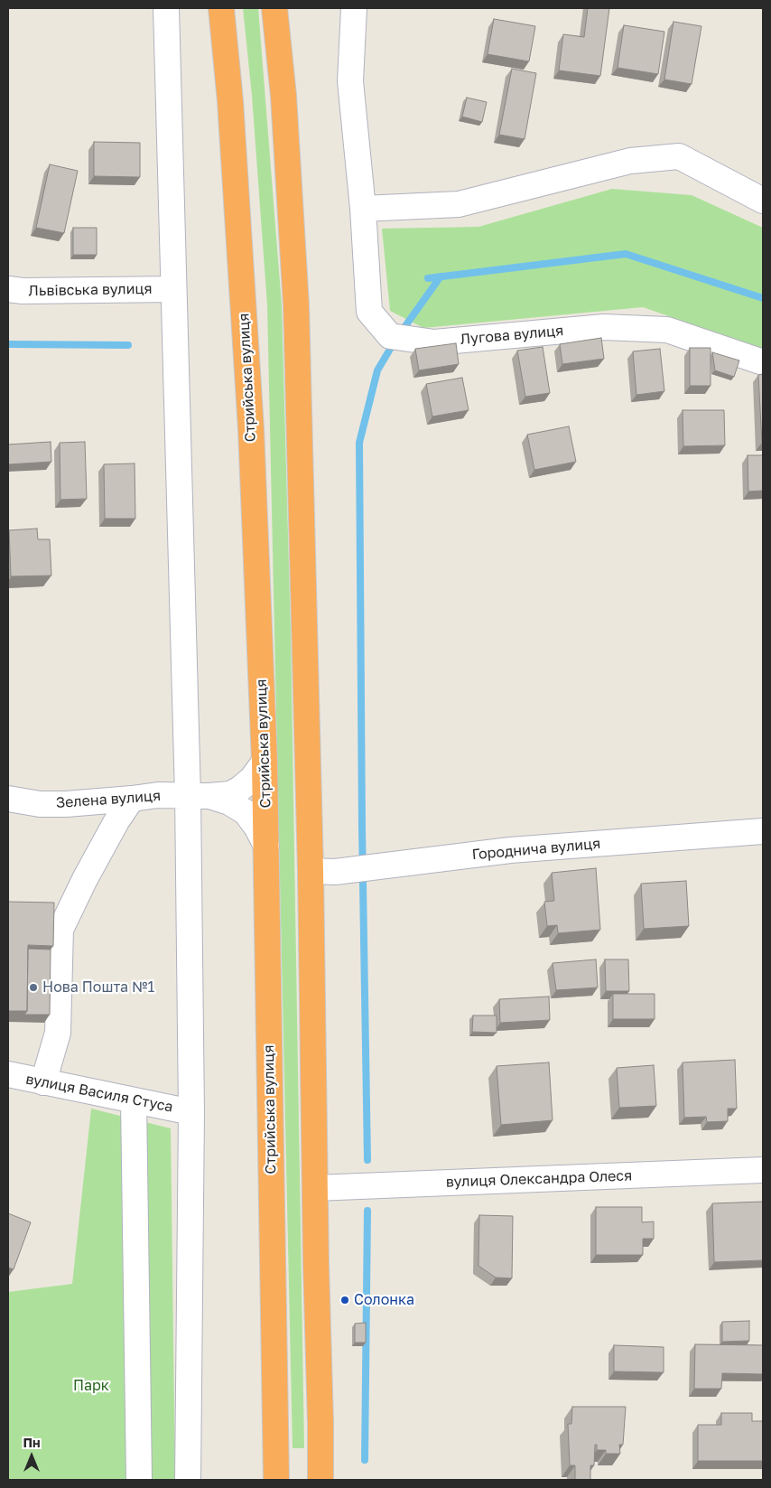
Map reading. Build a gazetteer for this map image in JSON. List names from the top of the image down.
{
  "streets": {
    "highway": ["Стрийська вулиця"],
    "street": [
      "Львівська вулиця",
      "Лугова вулиця",
      "Зелена вулиця",
      "Городнича вулиця",
      "вулиця Василя Стуса",
      "вулиця Олександра Олеся"
    ]
  },
  "crossings": [
    ["Стрийська вулиця", "Зелена вулиця"]
  ],
  "parks": ["Парк"],
  "places": ["Нова Пошта №1", "Солонка"],
  "north": "top"
}
